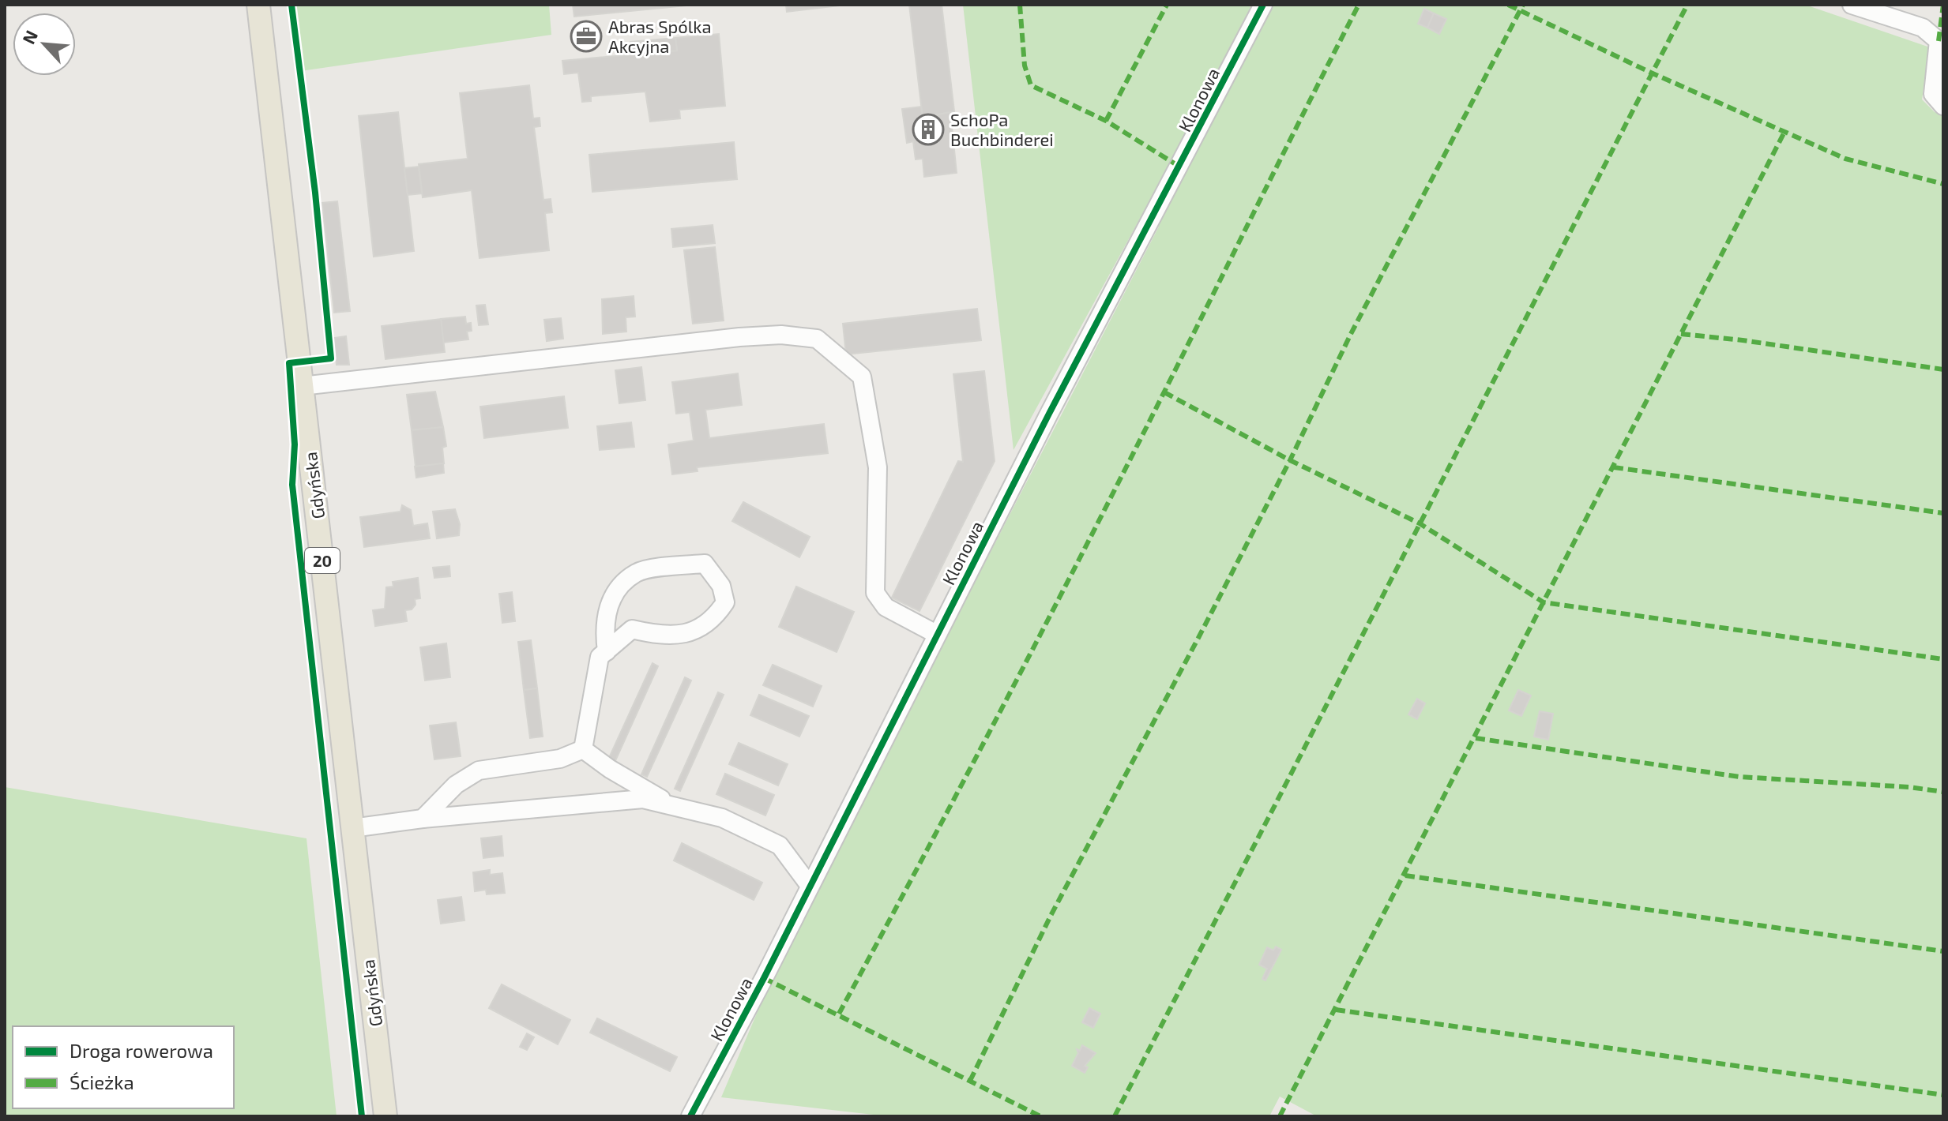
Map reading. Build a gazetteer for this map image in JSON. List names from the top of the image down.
{
  "streets": {
    "main road": ["Gdyńska", "20"],
    "street": ["Klonowa"]
  },
  "places": {
    "office": ["Abras Spólka Akcyjna"],
    "building": ["SchoPa Buchbinderei"]
  },
  "legend": ["Droga rowerowa", "Ścieżka"],
  "north": "top left"
}
